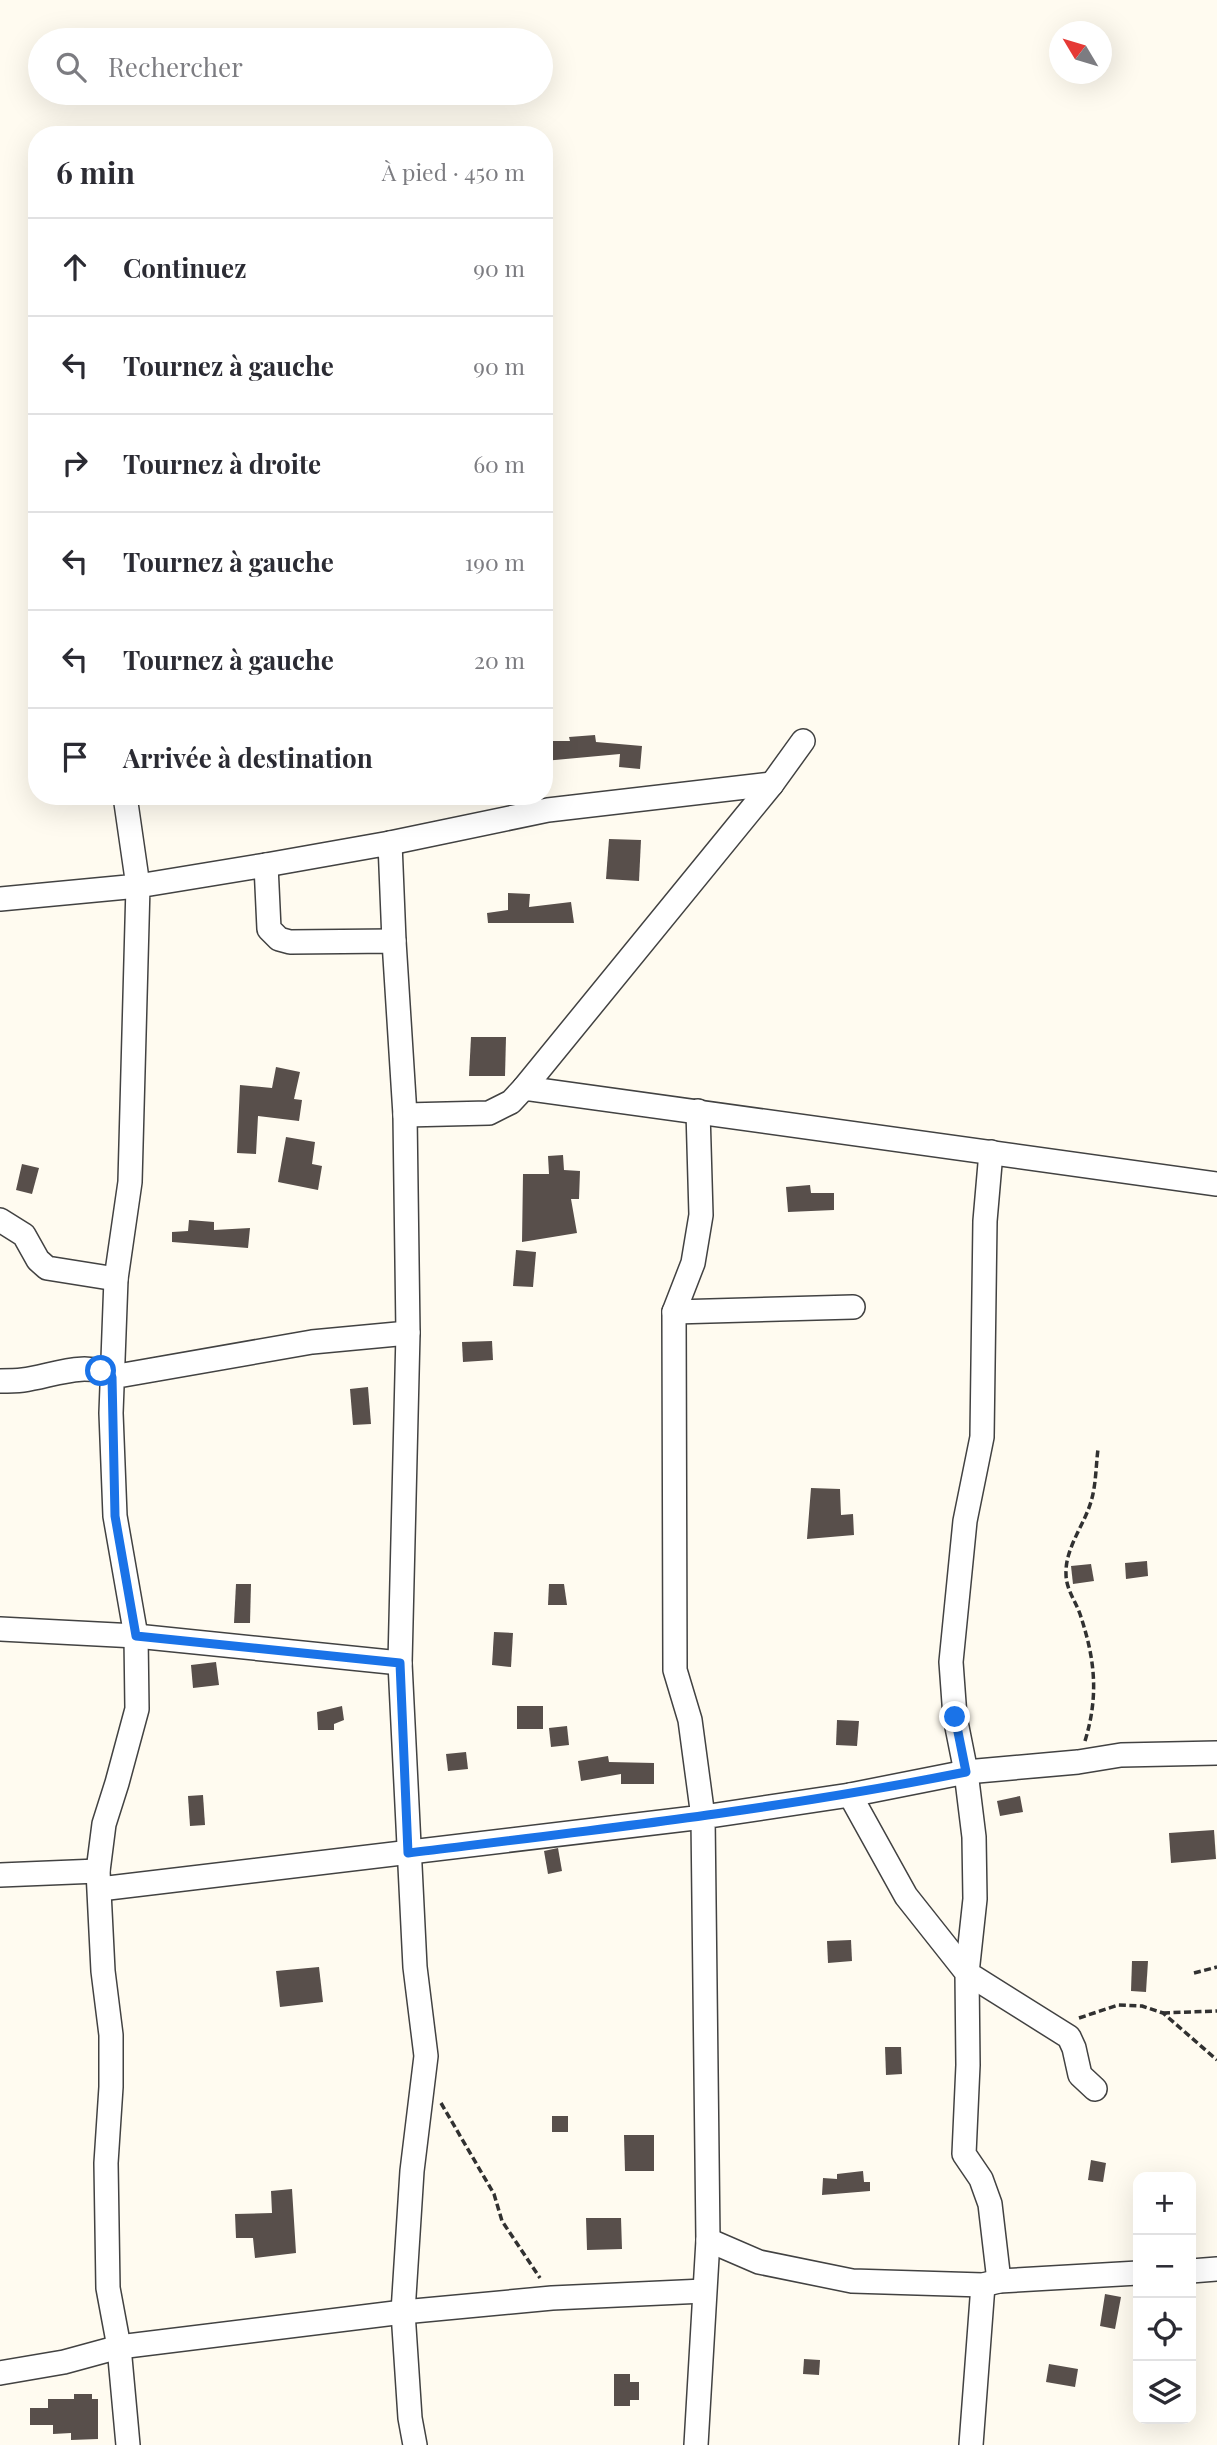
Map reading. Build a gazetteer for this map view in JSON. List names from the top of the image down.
{
  "north": "top left",
  "page": {
    "search": "Rechercher",
    "heading": ["6 min", "À pied · 450 m"],
    "list": [
      ["Continuez", "90 m"],
      ["Tournez à gauche", "90 m"],
      ["Tournez à droite", "60 m"],
      ["Tournez à gauche", "190 m"],
      ["Tournez à gauche", "20 m"],
      "Arrivée à destination"
    ],
    "map_buttons": ["+", "−"]
  }
}
